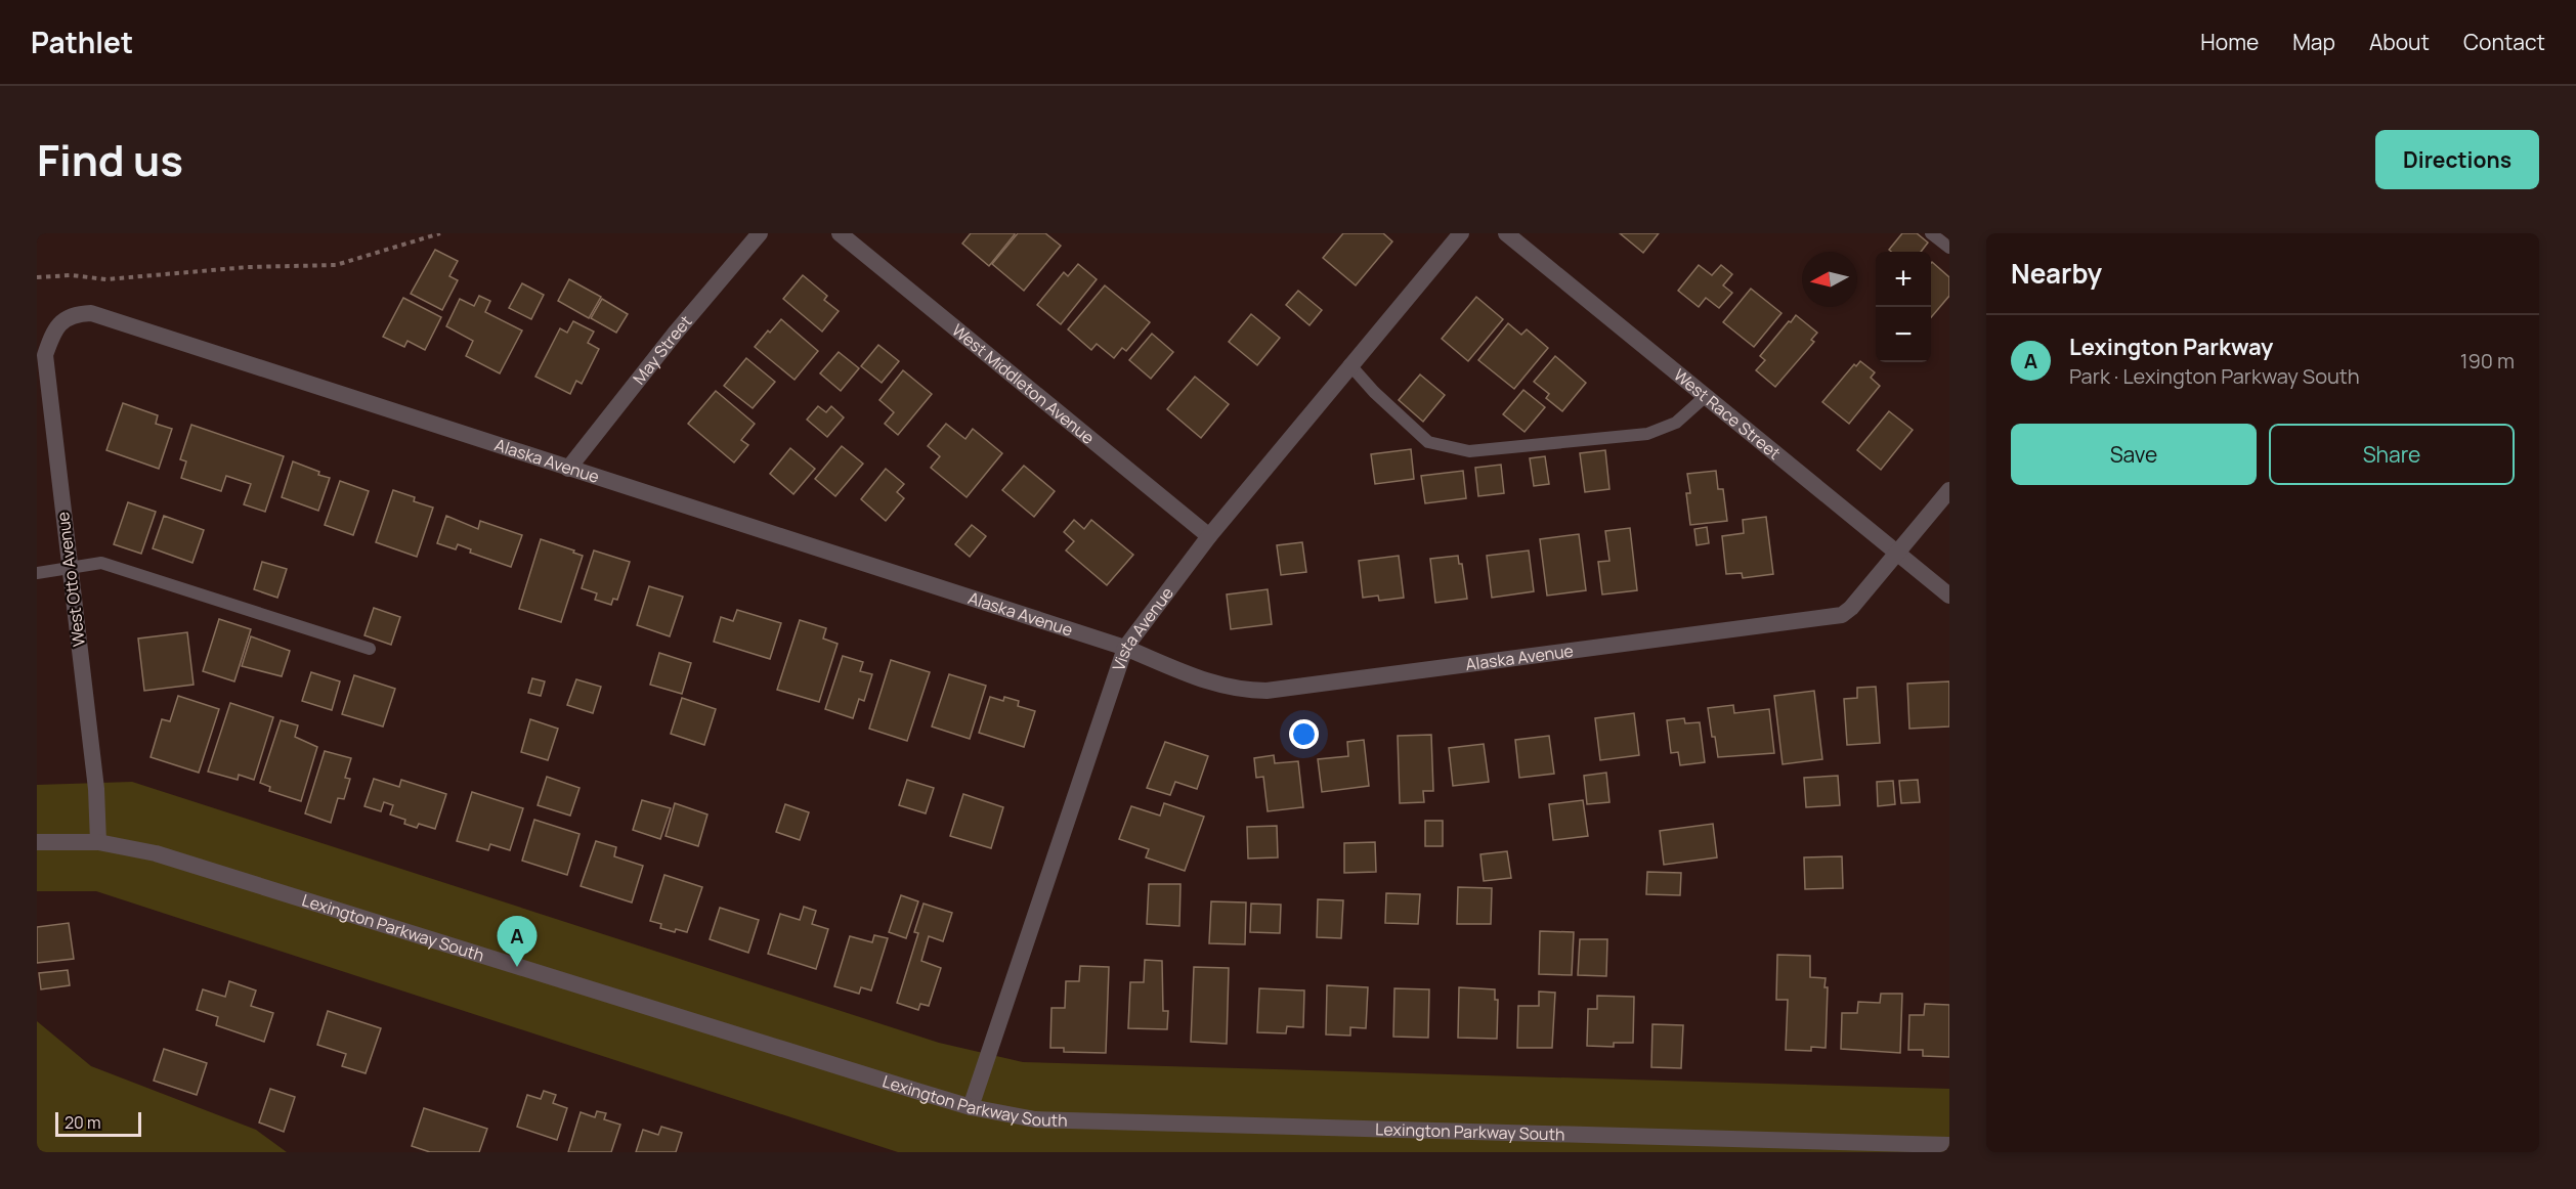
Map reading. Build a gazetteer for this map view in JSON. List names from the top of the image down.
{
  "streets": {
    "street": [
      "May Street",
      "West Middleton Avenue",
      "West Race Street",
      "Alaska Avenue",
      "West Otto Avenue",
      "Vista Avenue",
      "Lexington Parkway South"
    ]
  },
  "crossings": [
    ["May Street", "Alaska Avenue"],
    ["West Middleton Avenue", "Vista Avenue"],
    ["West Race Street", "Alaska Avenue"],
    ["Alaska Avenue", "West Otto Avenue"],
    ["Alaska Avenue", "Vista Avenue"],
    ["West Otto Avenue", "Lexington Parkway South"],
    ["Vista Avenue", "Lexington Parkway South"]
  ],
  "scale_bar": "20 m",
  "north": "left",
  "page": {
    "header": "Pathlet",
    "nav": [
      "Home",
      "Map",
      "About",
      "Contact"
    ],
    "title": "Find us",
    "buttons": [
      "Directions",
      ["Save", "Share"]
    ],
    "heading": "Nearby",
    "map_buttons": ["+", "−"],
    "list": [
      {
        "mark": "A",
        "name": "Lexington Parkway",
        "note": "Park · Lexington Parkway South",
        "value": "190 m"
      }
    ],
    "pins": "A",
    "scale": "20 m"
  }
}
